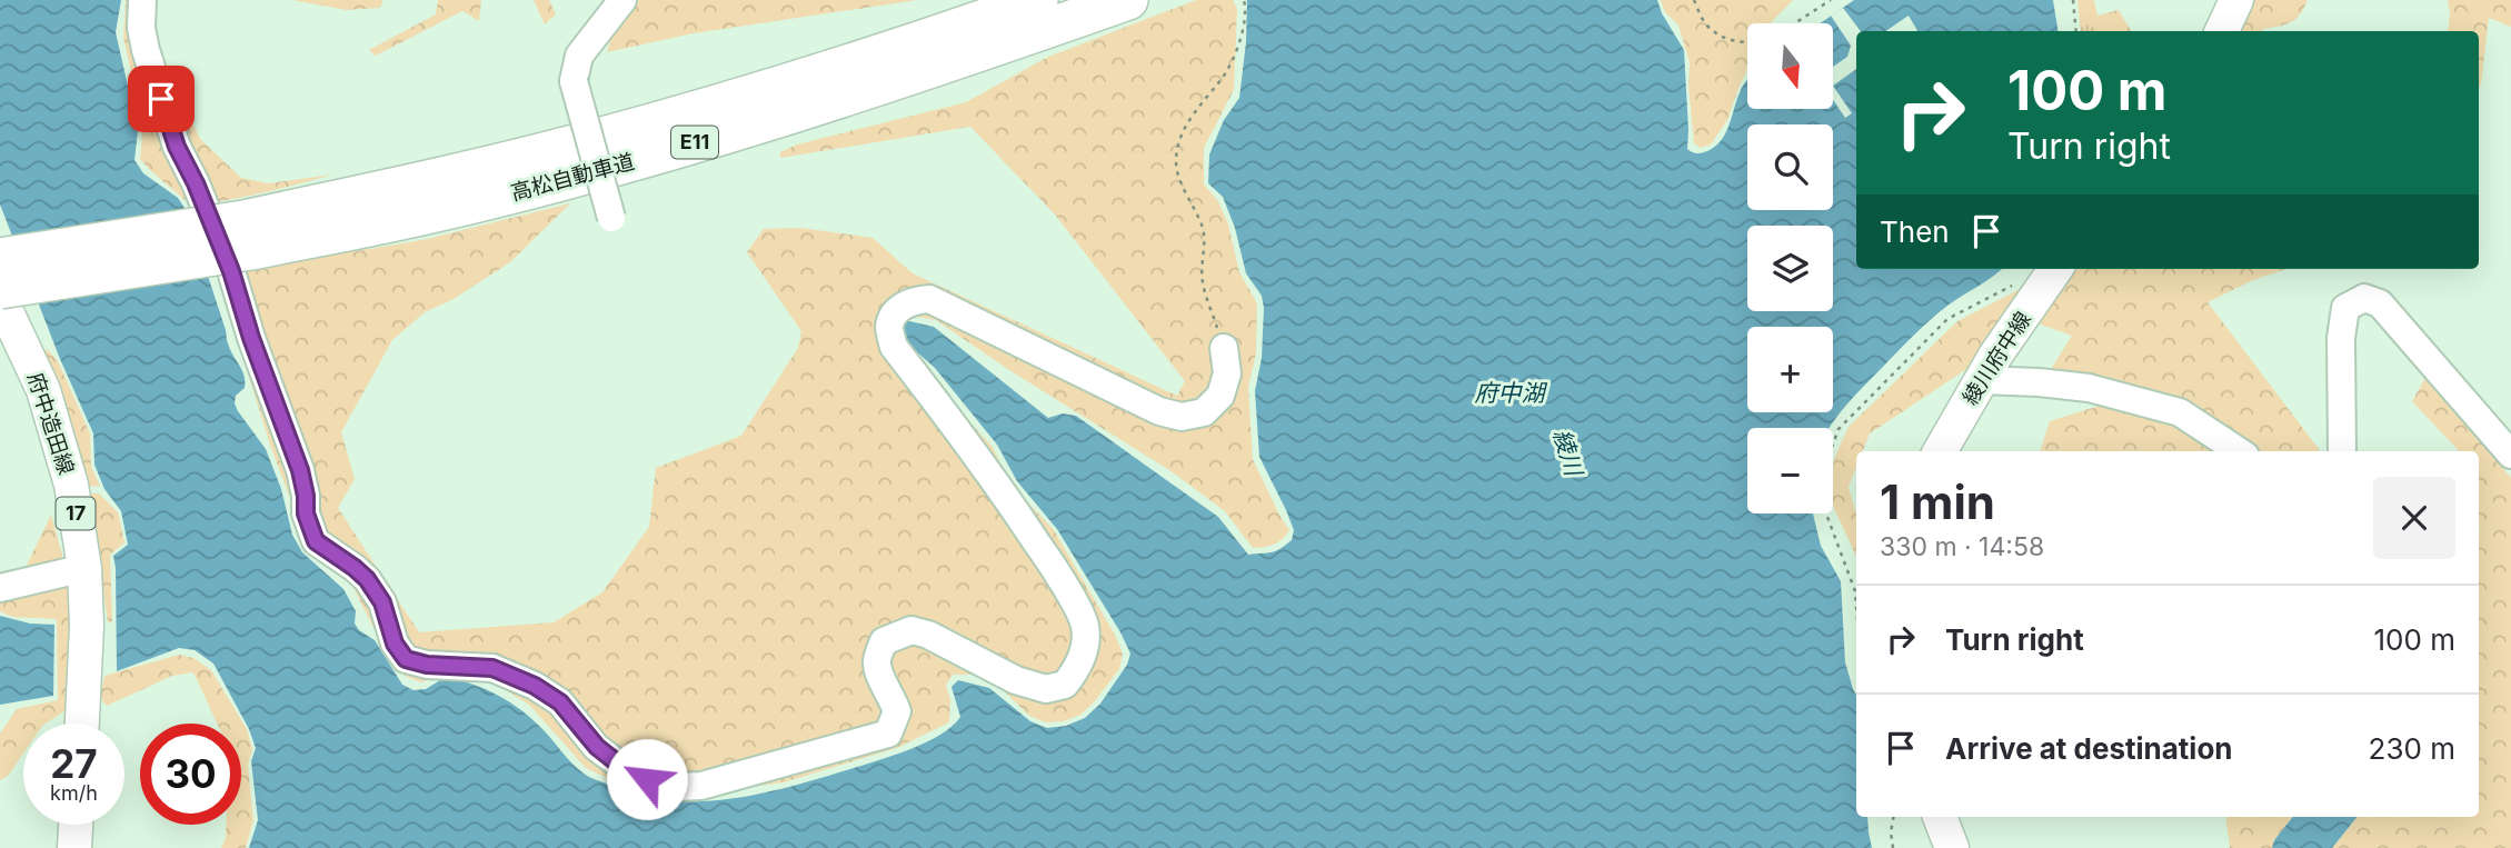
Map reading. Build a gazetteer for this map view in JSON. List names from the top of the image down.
{
  "streets": {
    "highway": ["E11", "高松自動車道"],
    "main road": ["綾川府中線", "府中造田線", "17"]
  },
  "water": ["府中湖", "綾川"],
  "north": "bottom",
  "page": {
    "map_buttons": ["+", "−"],
    "turn": ["100 m", "Turn right"],
    "then": "Then",
    "heading": ["1 min", "330 m · 14:58"],
    "list": [
      {
        "name": "Turn right",
        "value": "100 m"
      },
      {
        "name": "Arrive at destination",
        "value": "230 m"
      }
    ],
    "speed": "27 km/h",
    "limit": "30"
  }
}
